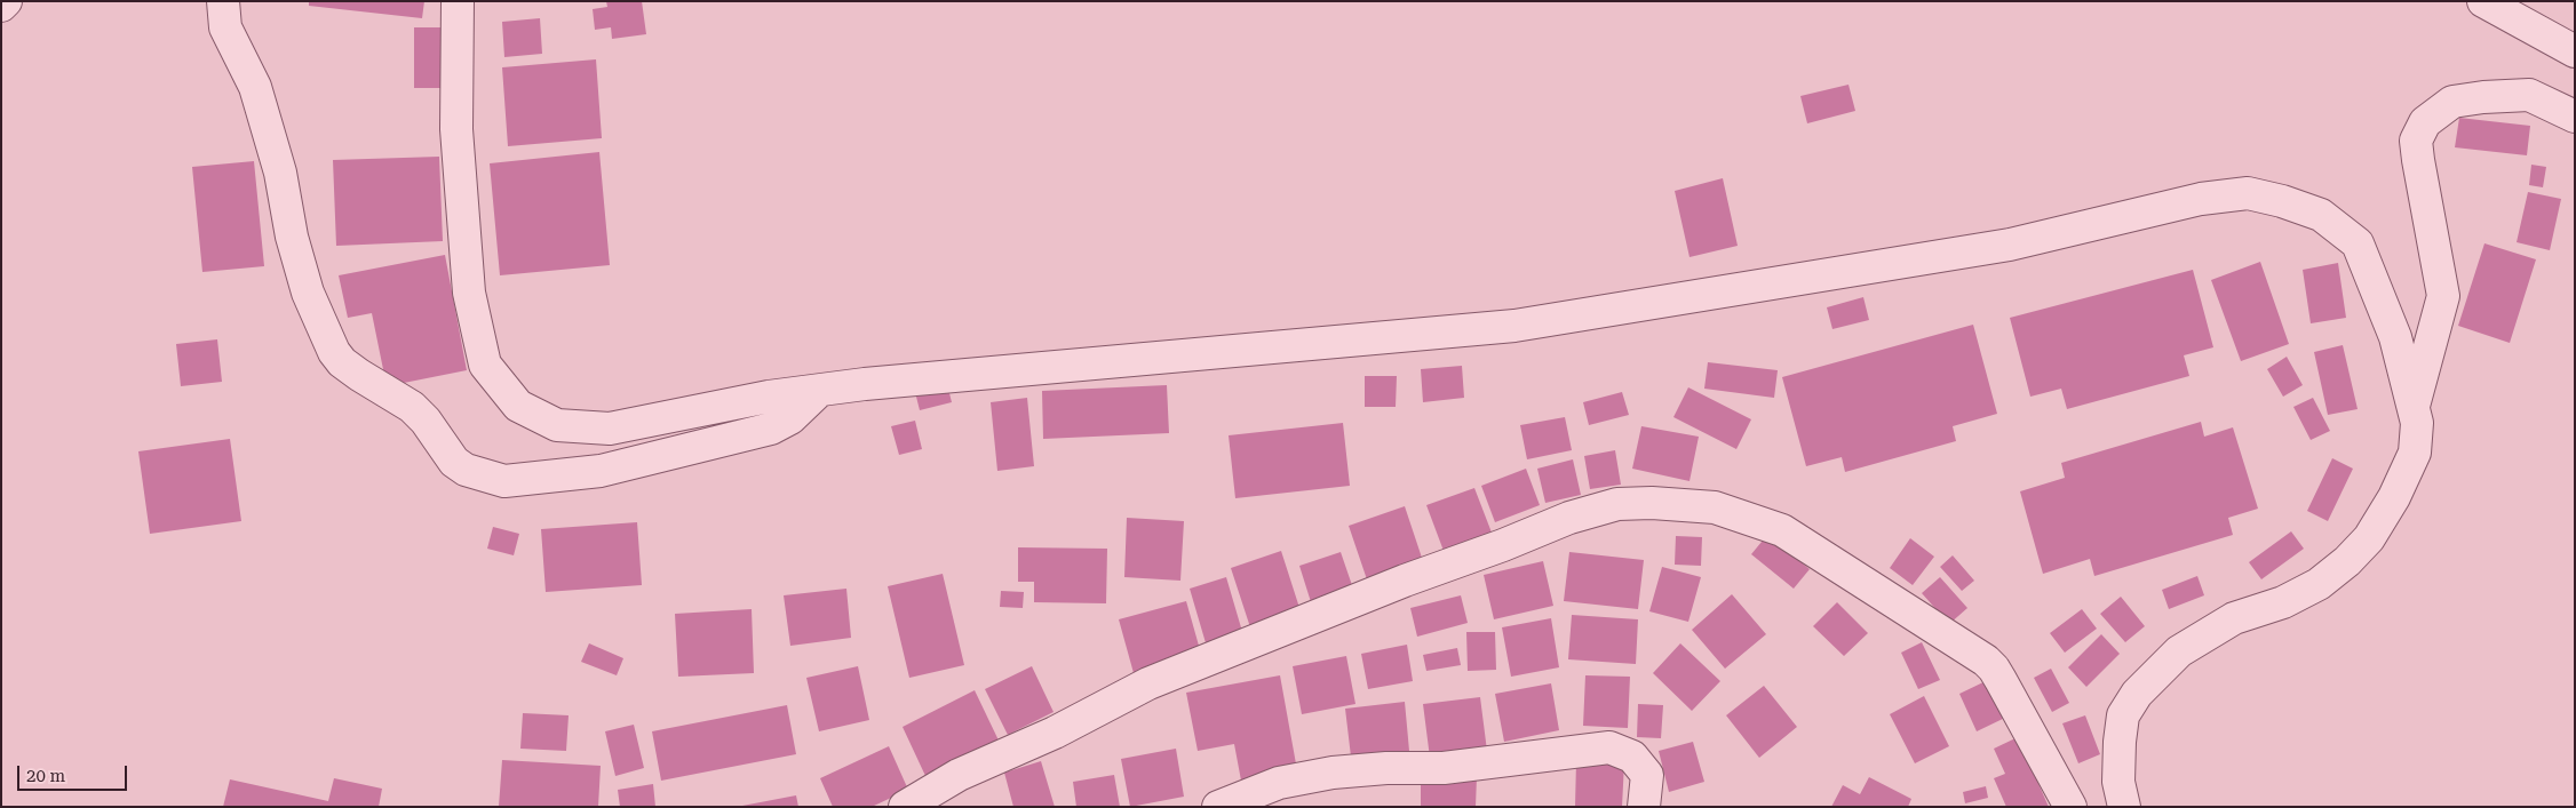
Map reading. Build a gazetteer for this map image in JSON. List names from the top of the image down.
{
  "scale_bar": "20 m"
}
